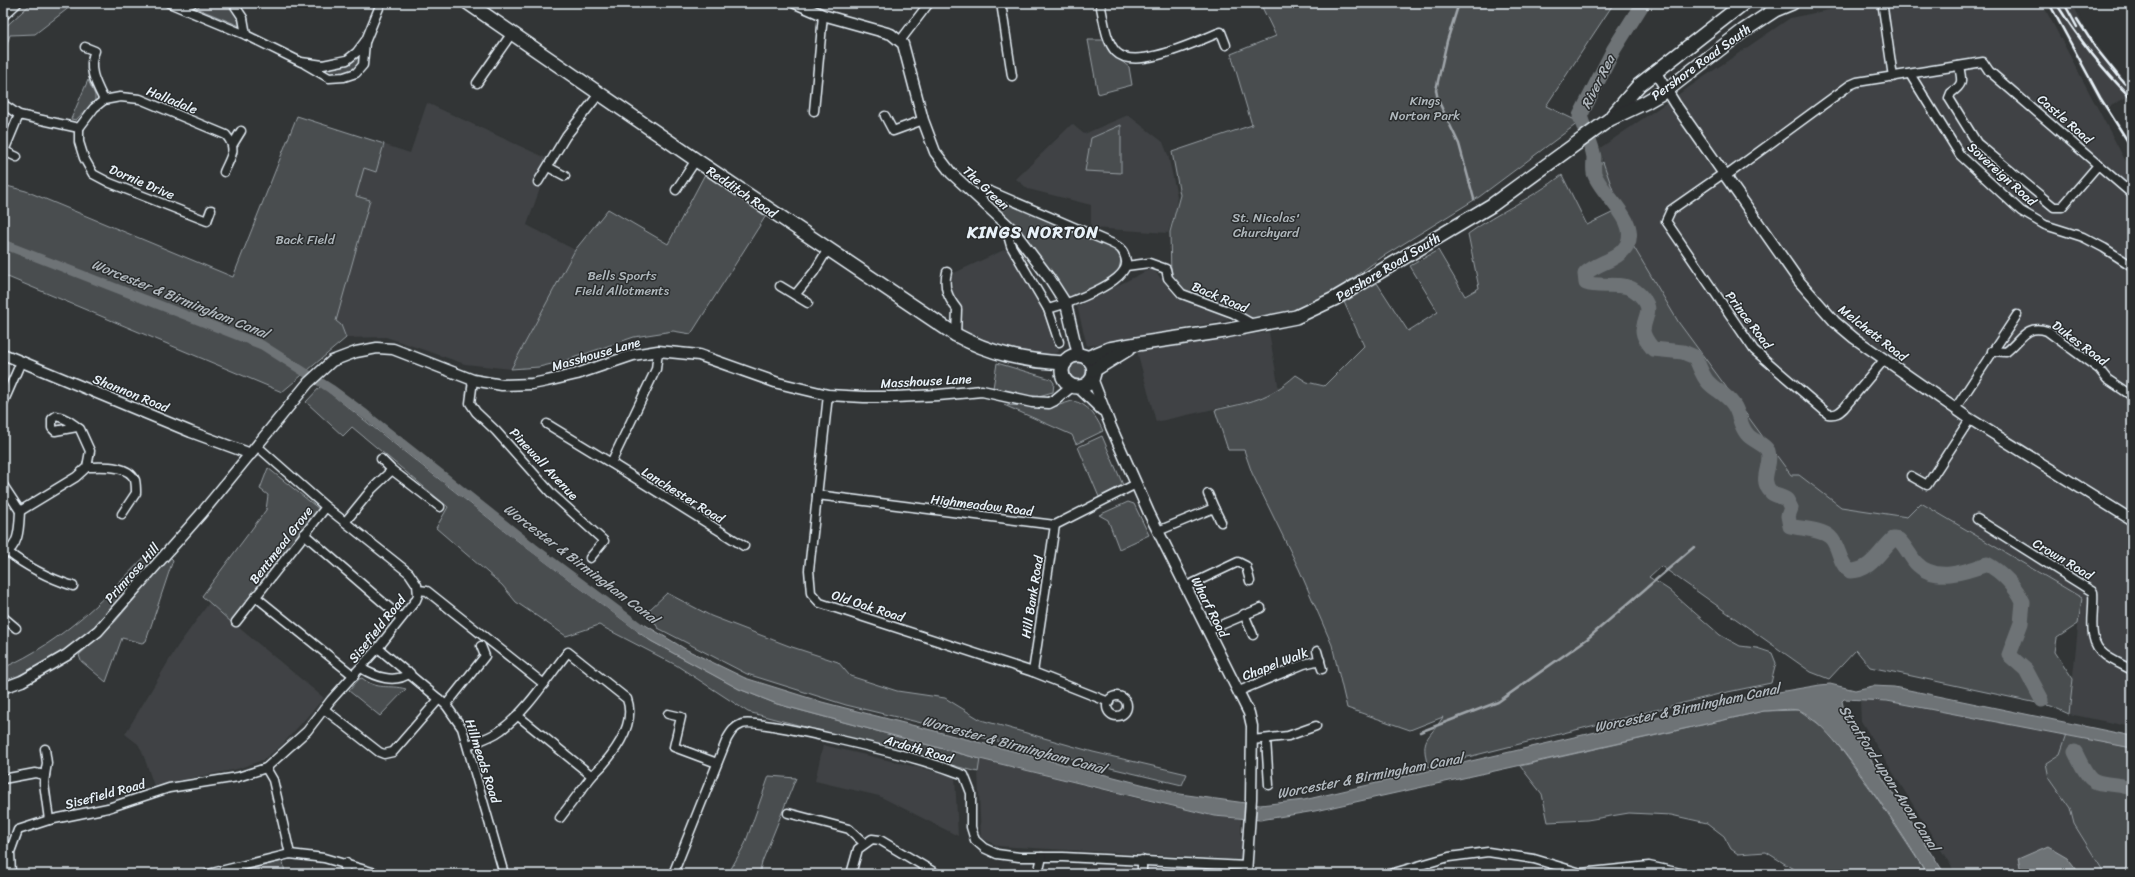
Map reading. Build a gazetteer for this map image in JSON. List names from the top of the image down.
{
  "streets": {
    "highway": ["Pershore Road South", "Redditch Road"],
    "street": [
      "Halladale",
      "Castle Road",
      "Sovereign Road",
      "Dornie Drive",
      "The Green",
      "Back Road",
      "Prince Road",
      "Melchett Road",
      "Dukes Road",
      "Masshouse Lane",
      "Shannon Road",
      "Pinewall Avenue",
      "Lanchester Road",
      "Highmeadow Road",
      "Bentmead Grove",
      "Crown Road",
      "Primrose Hill",
      "Hill Bank Road",
      "Old Oak Road",
      "Wharf Road",
      "Sisefield Road",
      "Chapel Walk",
      "Ardath Road",
      "Hillmeads Road"
    ]
  },
  "crossings": [
    ["Pershore Road South", "The Green"],
    ["Pershore Road South", "Redditch Road"],
    ["Pershore Road South", "Back Road"],
    ["Pershore Road South", "Melchett Road"],
    ["Pershore Road South", "Masshouse Lane"],
    ["Pershore Road South", "Wharf Road"],
    ["The Green", "Redditch Road"],
    ["The Green", "Masshouse Lane"],
    ["The Green", "Wharf Road"],
    ["Redditch Road", "Masshouse Lane"],
    ["Redditch Road", "Wharf Road"],
    ["Prince Road", "Melchett Road"],
    ["Masshouse Lane", "Pinewall Avenue"],
    ["Masshouse Lane", "Primrose Hill"],
    ["Masshouse Lane", "Old Oak Road"],
    ["Masshouse Lane", "Wharf Road"],
    ["Masshouse Lane", "Sisefield Road"],
    ["Shannon Road", "Primrose Hill"],
    ["Highmeadow Road", "Hill Bank Road"],
    ["Highmeadow Road", "Old Oak Road"],
    ["Bentmead Grove", "Sisefield Road"],
    ["Primrose Hill", "Sisefield Road"],
    ["Hill Bank Road", "Old Oak Road"],
    ["Wharf Road", "Chapel Walk"],
    ["Wharf Road", "Ardath Road"],
    ["Sisefield Road", "Hillmeads Road"]
  ],
  "districts": ["KINGS NORTON"],
  "water": ["River Rea", "Worcester & Birmingham Canal", "Stratford-upon-Avon Canal"],
  "parks": [
    "Kings Norton Park",
    "St. Nicolas' Churchyard",
    "Back Field",
    "Bells Sports Field Allotments"
  ]
}
